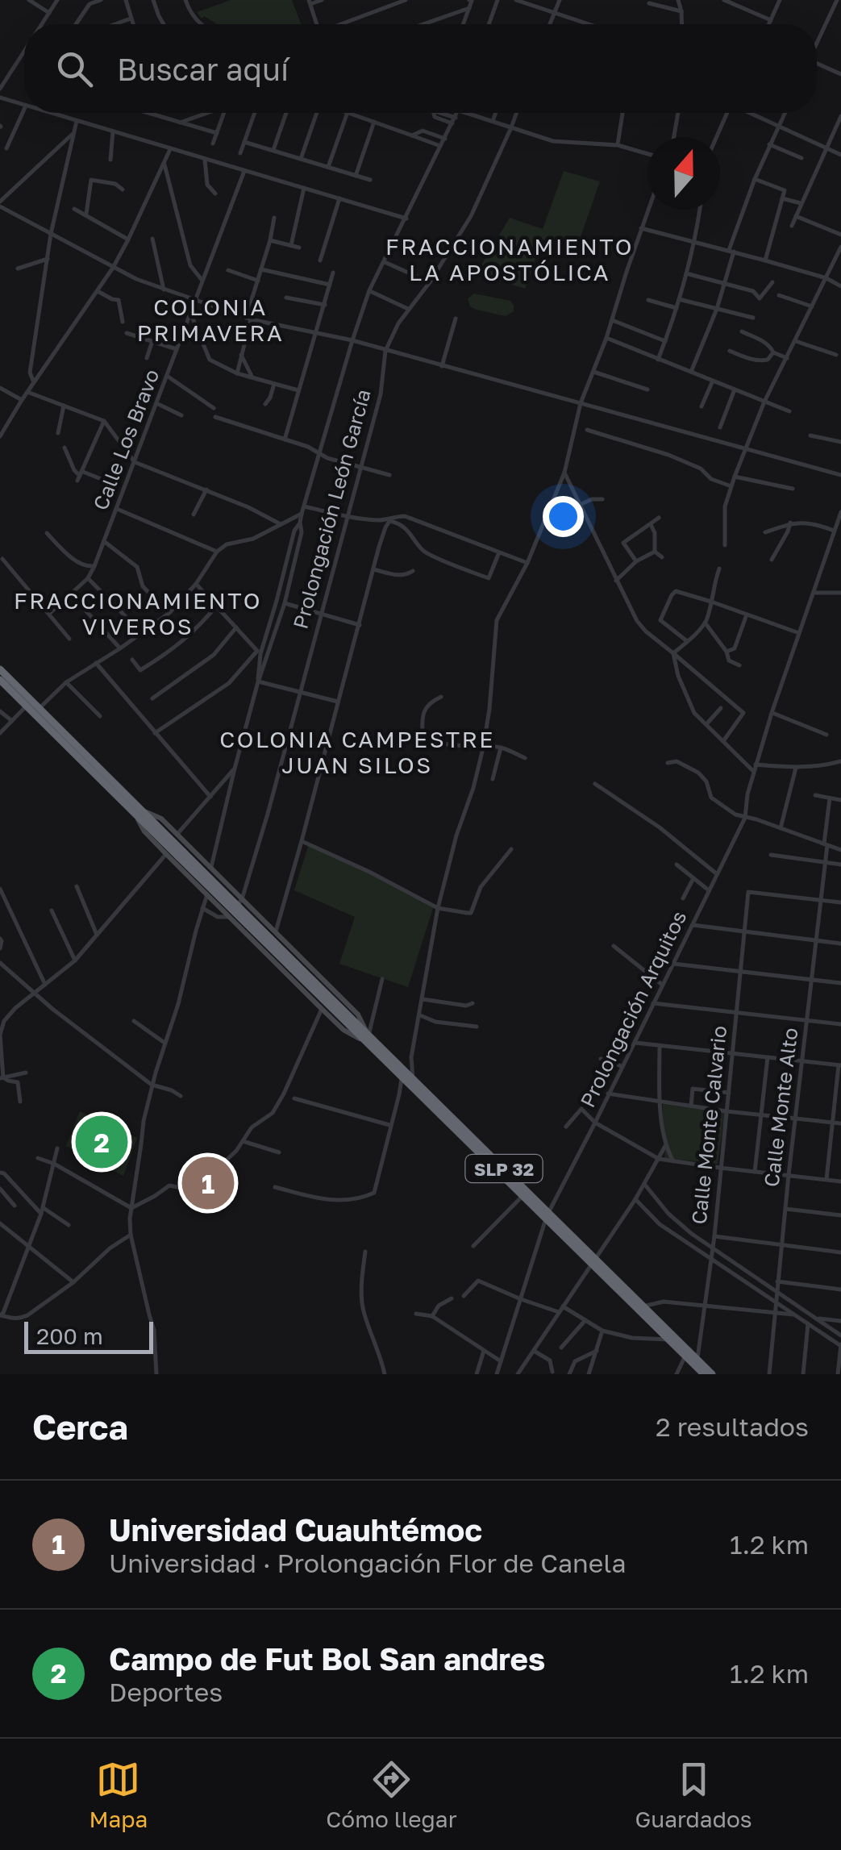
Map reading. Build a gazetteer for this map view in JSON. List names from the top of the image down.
{
  "streets": {
    "highway": ["SLP 32"],
    "street": [
      "Calle Los Bravo",
      "Prolongación León García",
      "Prolongación Arquitos",
      "Calle Monte Alto",
      "Calle Monte Calvario"
    ]
  },
  "crossings": [
    ["Prolongación Arquitos", "SLP 32"],
    ["Calle Monte Alto", "Calle Monte Calvario"],
    ["Calle Monte Calvario", "SLP 32"]
  ],
  "districts": [
    "FRACCIONAMIENTO LA APOSTÓLICA",
    "COLONIA PRIMAVERA",
    "FRACCIONAMIENTO VIVEROS",
    "COLONIA CAMPESTRE JUAN SILOS"
  ],
  "scale_bar": "200 m",
  "north": "top",
  "page": {
    "search": "Buscar aquí",
    "pins": ["2", "1"],
    "scale": "200 m",
    "heading": ["Cerca", "2 resultados"],
    "list": [
      {
        "mark": "1",
        "name": "Universidad Cuauhtémoc",
        "note": "Universidad · Prolongación Flor de Canela",
        "value": "1.2 km"
      },
      {
        "mark": "2",
        "name": "Campo de Fut Bol San andres",
        "note": "Deportes",
        "value": "1.2 km"
      }
    ],
    "nav": ["Mapa", "Cómo llegar", "Guardados"]
  }
}
